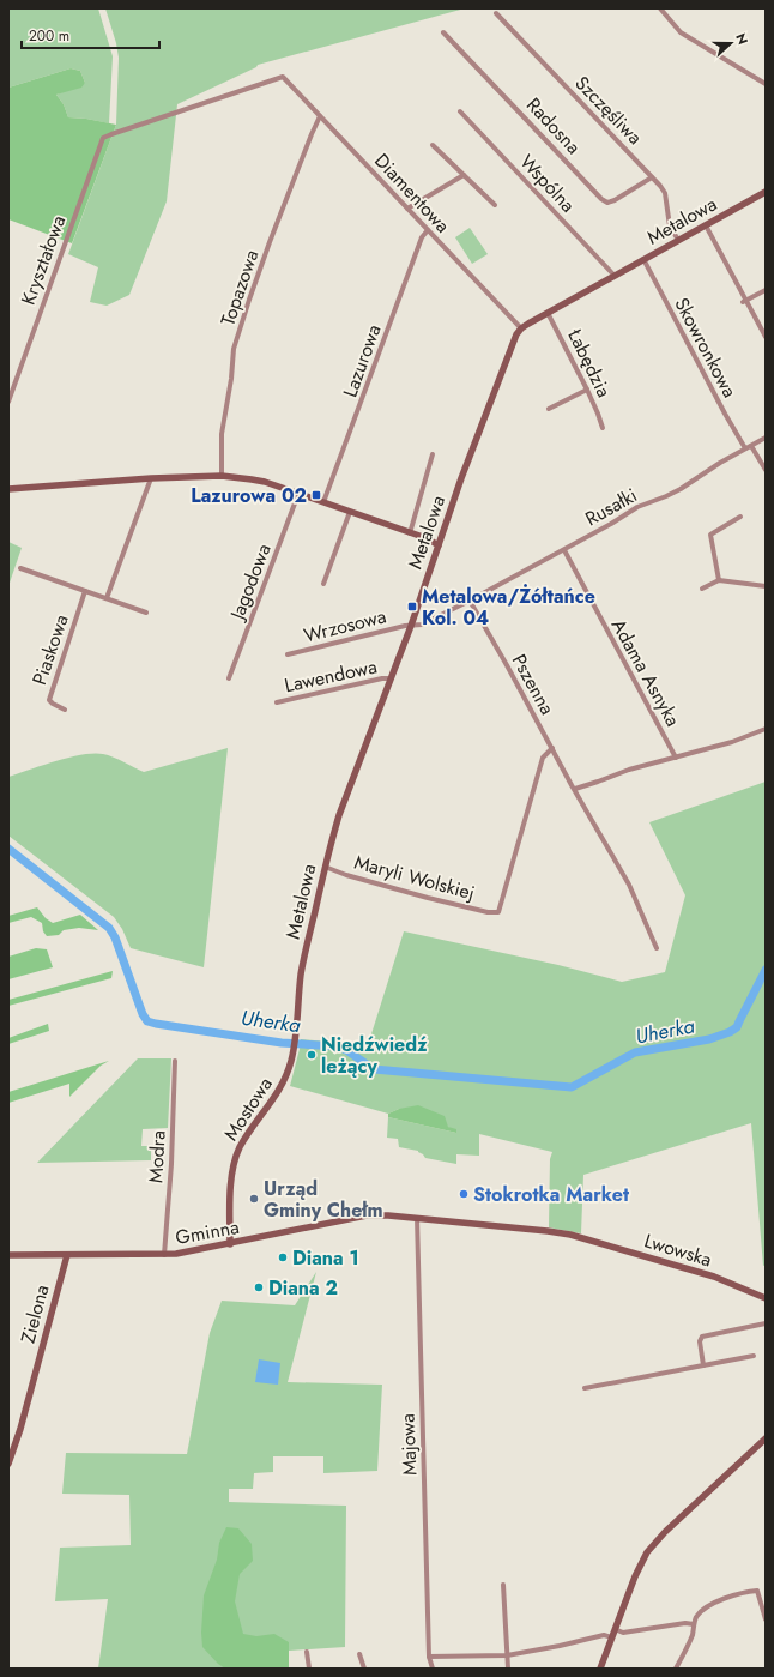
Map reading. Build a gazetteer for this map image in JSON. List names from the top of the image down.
{
  "streets": {
    "street": [
      "Szczęśliwa",
      "Radosna",
      "Wspólna",
      "Diamentowa",
      "Metalowa",
      "Kryształowa",
      "Topazowa",
      "Skowronkowa",
      "Lazurowa",
      "Łabędzia",
      "Rusałki",
      "Jagodowa",
      "Wrzosowa",
      "Piaskowa",
      "Adama Asnyka",
      "Lawendowa",
      "Pszenna",
      "Maryli Wolskiej",
      "Mostowa",
      "Modra",
      "Gminna",
      "Lwowska",
      "Zielona",
      "Majowa"
    ]
  },
  "crossings": [
    ["Szczęśliwa", "Radosna"],
    ["Szczęśliwa", "Metalowa"],
    ["Wspólna", "Metalowa"],
    ["Diamentowa", "Metalowa"],
    ["Diamentowa", "Kryształowa"],
    ["Diamentowa", "Topazowa"],
    ["Diamentowa", "Lazurowa"],
    ["Metalowa", "Skowronkowa"],
    ["Metalowa", "Łabędzia"],
    ["Metalowa", "Wrzosowa"],
    ["Metalowa", "Lawendowa"],
    ["Metalowa", "Maryli Wolskiej"],
    ["Metalowa", "Mostowa"],
    ["Skowronkowa", "Rusałki"],
    ["Rusałki", "Adama Asnyka"],
    ["Rusałki", "Pszenna"],
    ["Pszenna", "Maryli Wolskiej"],
    ["Mostowa", "Gminna"],
    ["Modra", "Gminna"],
    ["Gminna", "Lwowska"],
    ["Gminna", "Zielona"],
    ["Gminna", "Majowa"]
  ],
  "water": ["Uherka"],
  "places": {
    "transit": ["Lazurowa 02", "Metalowa/Żółtańce Kol. 04"],
    "other": [
      "Niedźwiedź leżący",
      "Stokrotka Market",
      "Urząd Gminy Chełm",
      "Diana 1",
      "Diana 2"
    ]
  },
  "scale_bar": "200 m",
  "north": "right"
}
